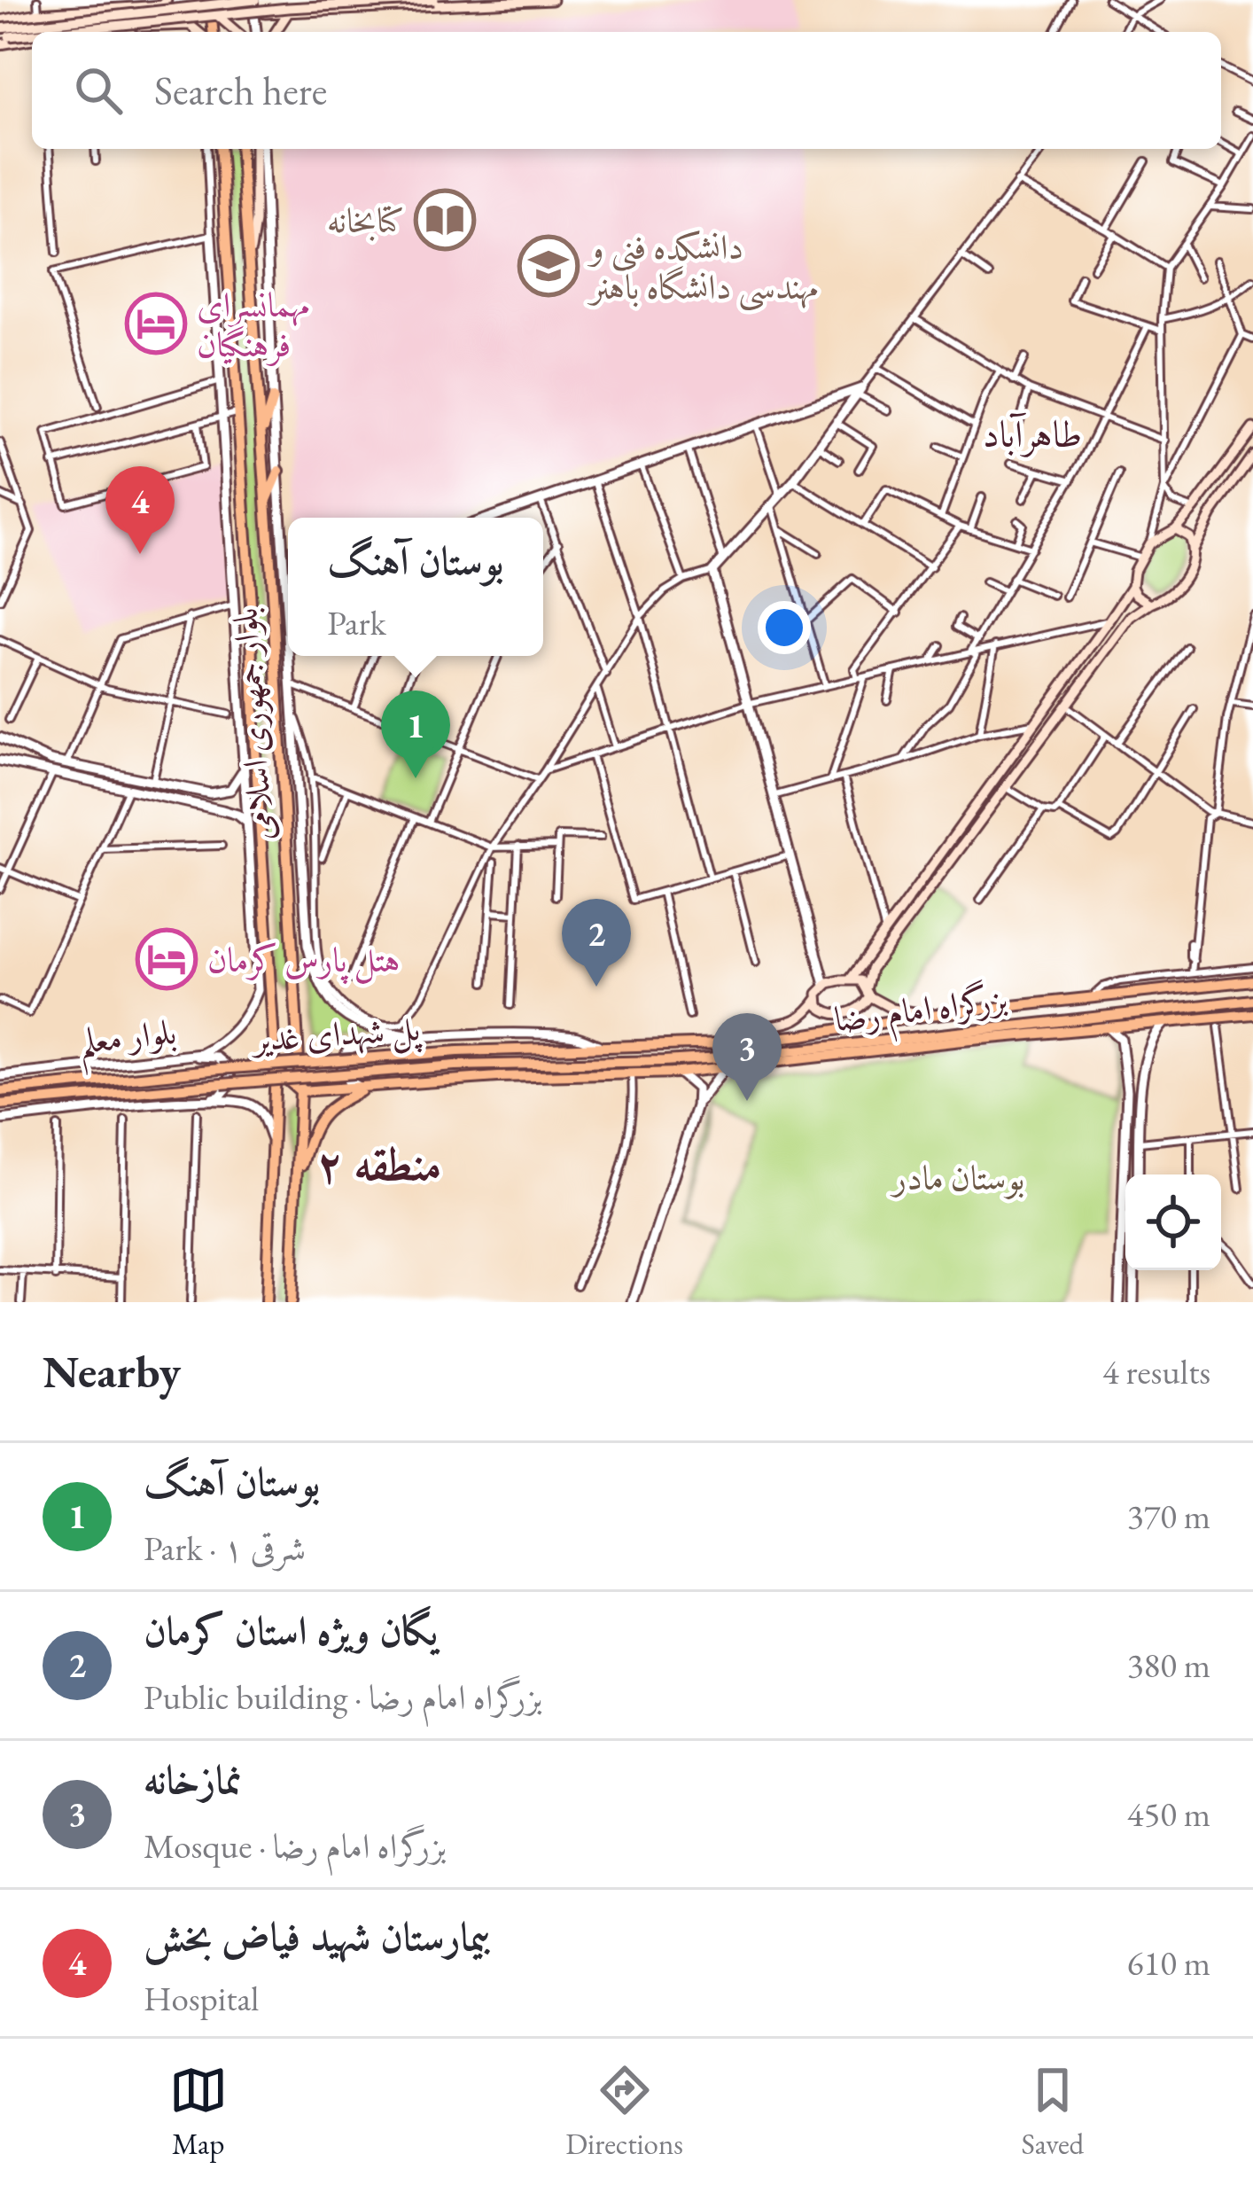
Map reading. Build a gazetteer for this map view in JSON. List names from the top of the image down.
{
  "streets": {
    "main road": [
      "بلوار جمهوری اسلامی",
      "بزرگراه امام رضا",
      "پل شهدای غدیر",
      "بلوار معلم"
    ]
  },
  "crossings": [
    ["بلوار جمهوری اسلامی", "بلوار معلم"],
    ["بزرگراه امام رضا", "پل شهدای غدیر"],
    ["پل شهدای غدیر", "بلوار معلم"]
  ],
  "districts": ["طاهرآباد", "منطقه ۲"],
  "parks": ["بوستان مادر"],
  "places": {
    "library": ["کتابخانه"],
    "school or university": ["دانشکده فنی و مهندسی دانشگاه باهنر"],
    "hotel": ["مهمانسرای فرهنگیان", "هتل پارس کرمان"]
  },
  "page": {
    "search": "Search here",
    "pins": [
      "4",
      "1",
      "2",
      "3"
    ],
    "popup": ["بوستان آهنگ", "Park"],
    "heading": ["Nearby", "4 results"],
    "list": [
      {
        "mark": "1",
        "name": "بوستان آهنگ",
        "note": "Park · شرقی ۱",
        "value": "370 m"
      },
      {
        "mark": "2",
        "name": "یگان ویژه استان کرمان",
        "note": "Public building · بزرگراه امام رضا",
        "value": "380 m"
      },
      {
        "mark": "3",
        "name": "نمازخانه",
        "note": "Mosque · بزرگراه امام رضا",
        "value": "450 m"
      },
      {
        "mark": "4",
        "name": "بیمارستان شهید فیاض بخش",
        "note": "Hospital",
        "value": "610 m"
      }
    ],
    "nav": ["Map", "Directions", "Saved"]
  }
}
